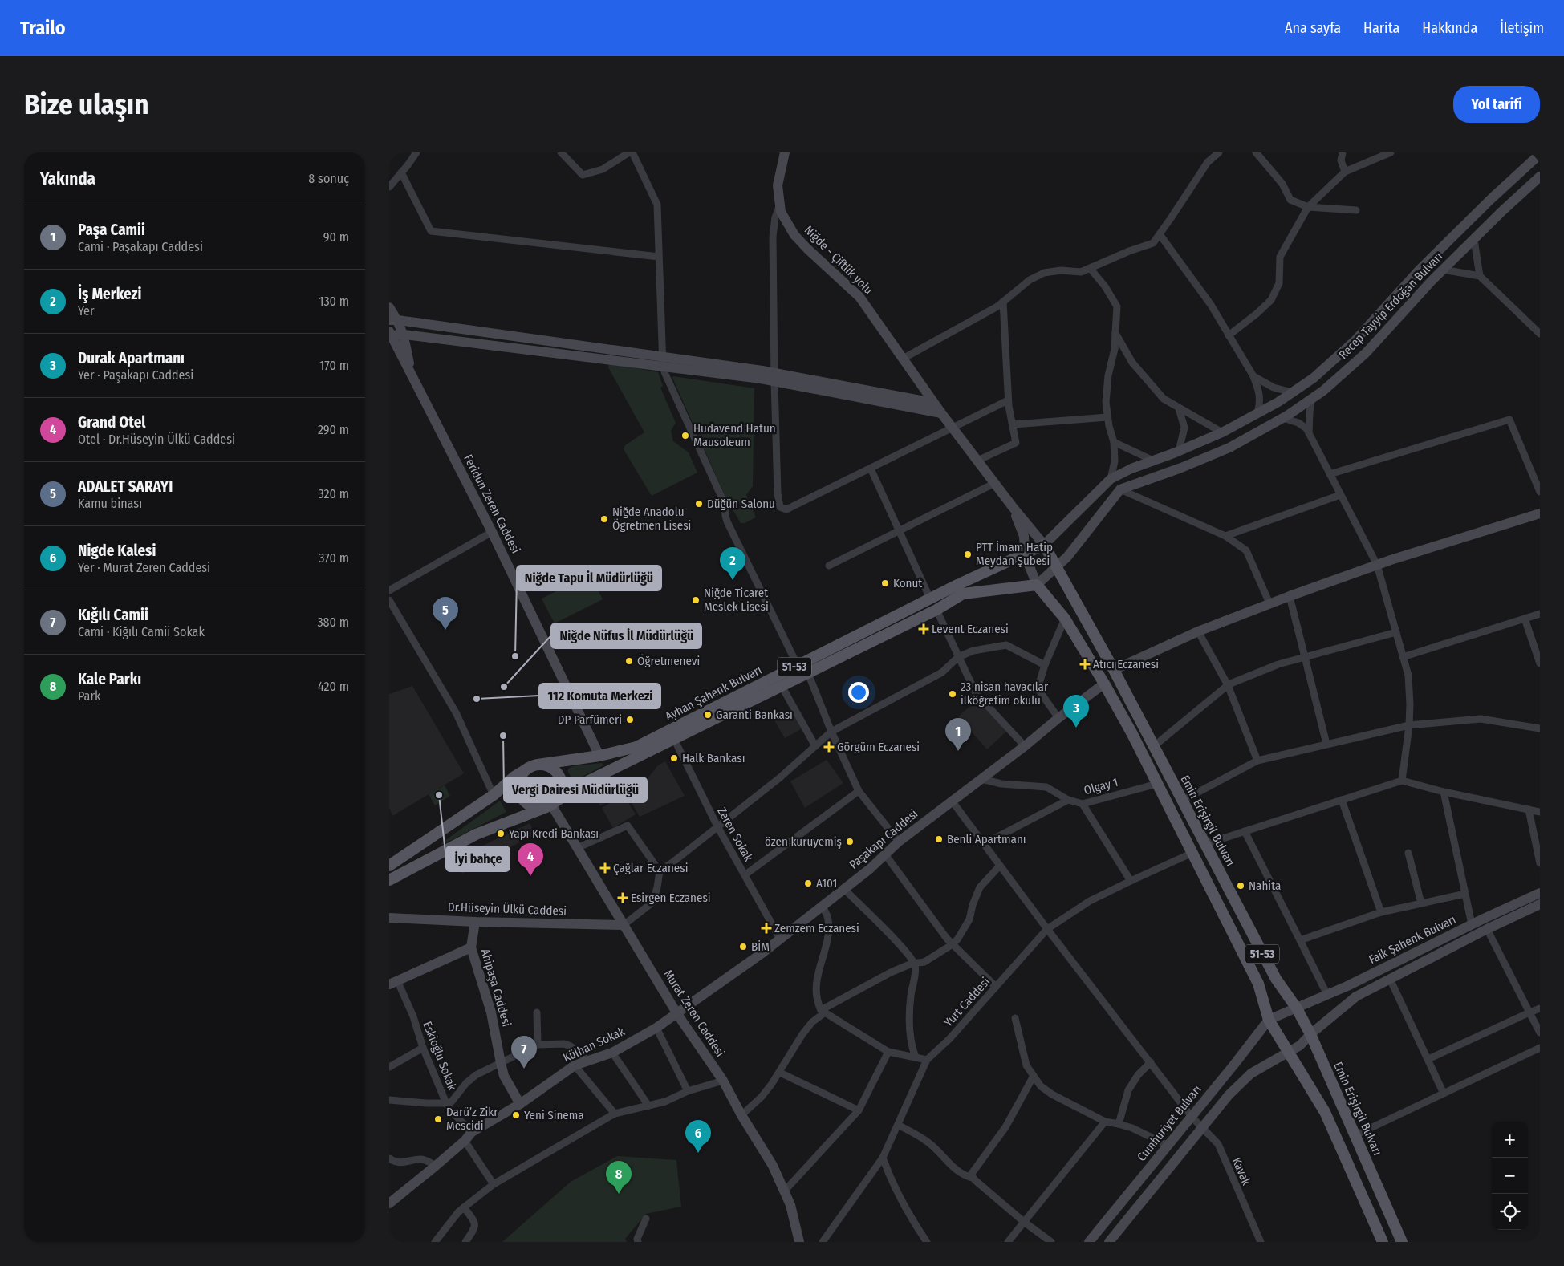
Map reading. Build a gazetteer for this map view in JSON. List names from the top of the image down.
{
  "streets": {
    "main road": [
      "Niğde - Çiftlik yolu",
      "Recep Tayyip Erdoğan Bulvarı",
      "Feridun Zeren Caddesi",
      "51-53",
      "Ayhan Şahenk Bulvarı",
      "Emin Erişirgil Bulvarı",
      "Paşakapı Caddesi",
      "Dr.Hüseyin Ülkü Caddesi",
      "Faik Şahenk Bulvarı",
      "Ahipaşa Caddesi",
      "Murat Zeren Caddesi",
      "Külhan Sokak",
      "Cumhuriyet Bulvarı"
    ],
    "street": [
      "Olgay 1",
      "Zeren Sokak",
      "Yurt Caddesi",
      "Eskioğlu Sokak",
      "Kavak"
    ]
  },
  "crossings": [
    ["Recep Tayyip Erdoğan Bulvarı", "51-53"],
    ["Recep Tayyip Erdoğan Bulvarı", "Ayhan Şahenk Bulvarı"],
    ["Recep Tayyip Erdoğan Bulvarı", "Emin Erişirgil Bulvarı"],
    ["Feridun Zeren Caddesi", "Ayhan Şahenk Bulvarı"],
    ["51-53", "Ayhan Şahenk Bulvarı"],
    ["51-53", "Olgay 1"],
    ["51-53", "Paşakapı Caddesi"],
    ["51-53", "Faik Şahenk Bulvarı"],
    ["51-53", "Yurt Caddesi"],
    ["51-53", "Murat Zeren Caddesi"],
    ["51-53", "Cumhuriyet Bulvarı"],
    ["Ayhan Şahenk Bulvarı", "Emin Erişirgil Bulvarı"],
    ["Ayhan Şahenk Bulvarı", "Zeren Sokak"],
    ["Ayhan Şahenk Bulvarı", "Murat Zeren Caddesi"],
    ["Olgay 1", "Paşakapı Caddesi"],
    ["Emin Erişirgil Bulvarı", "Faik Şahenk Bulvarı"],
    ["Zeren Sokak", "Paşakapı Caddesi"],
    ["Paşakapı Caddesi", "Murat Zeren Caddesi"],
    ["Paşakapı Caddesi", "Külhan Sokak"],
    ["Paşakapı Caddesi", "Kavak"],
    ["Dr.Hüseyin Ülkü Caddesi", "Ahipaşa Caddesi"],
    ["Dr.Hüseyin Ülkü Caddesi", "Murat Zeren Caddesi"],
    ["Faik Şahenk Bulvarı", "Cumhuriyet Bulvarı"],
    ["Ahipaşa Caddesi", "Külhan Sokak"],
    ["Yurt Caddesi", "Kavak"],
    ["Murat Zeren Caddesi", "Külhan Sokak"],
    ["Külhan Sokak", "Eskioğlu Sokak"],
    ["Cumhuriyet Bulvarı", "Kavak"]
  ],
  "places": {
    "other": [
      "Hudavend Hatun Mausoleum",
      "Düğün Salonu",
      "Niğde Anadolu Ögretmen Lisesi",
      "PTT İmam Hatip Meydan Şubesi",
      "Konut",
      "Niğde Ticaret Meslek Lisesi",
      "Niğde Tapu İl Müdürlüğü",
      "Öğretmenevi",
      "Niğde Nüfus İl Müdürlüğü",
      "23 nisan havacılar ilköğretim okulu",
      "112 Komuta Merkezi",
      "Garanti Bankası",
      "DP Parfümeri",
      "Vergi Dairesi Müdürlüğü",
      "Halk Bankası",
      "İyi bahçe",
      "Yapı Kredi Bankası",
      "Benli Apartmanı",
      "özen kuruyemiş",
      "A101",
      "Nahita",
      "BİM",
      "Yeni Sinema",
      "Darü’z Zikr Mescidi"
    ],
    "health": [
      "Levent Eczanesi",
      "Atıcı Eczanesi",
      "Görgüm Eczanesi",
      "Çağlar Eczanesi",
      "Esirgen Eczanesi",
      "Zemzem Eczanesi"
    ]
  },
  "page": {
    "header": "Trailo",
    "nav": [
      "Ana sayfa",
      "Harita",
      "Hakkında",
      "İletişim"
    ],
    "buttons": "Yol tarifi",
    "title": "Bize ulaşın",
    "heading": ["Yakında", "8 sonuç"],
    "list": [
      {
        "mark": "1",
        "name": "Paşa Camii",
        "note": "Cami · Paşakapı Caddesi",
        "value": "90 m"
      },
      {
        "mark": "2",
        "name": "İş Merkezi",
        "note": "Yer",
        "value": "130 m"
      },
      {
        "mark": "3",
        "name": "Durak Apartmanı",
        "note": "Yer · Paşakapı Caddesi",
        "value": "170 m"
      },
      {
        "mark": "4",
        "name": "Grand Otel",
        "note": "Otel · Dr.Hüseyin Ülkü Caddesi",
        "value": "290 m"
      },
      {
        "mark": "5",
        "name": "ADALET SARAYI",
        "note": "Kamu binası",
        "value": "320 m"
      },
      {
        "mark": "6",
        "name": "Nigde Kalesi",
        "note": "Yer · Murat Zeren Caddesi",
        "value": "370 m"
      },
      {
        "mark": "7",
        "name": "Kığılı Camii",
        "note": "Cami · Kiğılı Camii Sokak",
        "value": "380 m"
      },
      {
        "mark": "8",
        "name": "Kale Parkı",
        "note": "Park",
        "value": "420 m"
      }
    ],
    "pins": [
      "2",
      "5",
      "3",
      "1",
      "4",
      "7",
      "6",
      "8"
    ],
    "map_buttons": ["+", "−"]
  }
}
